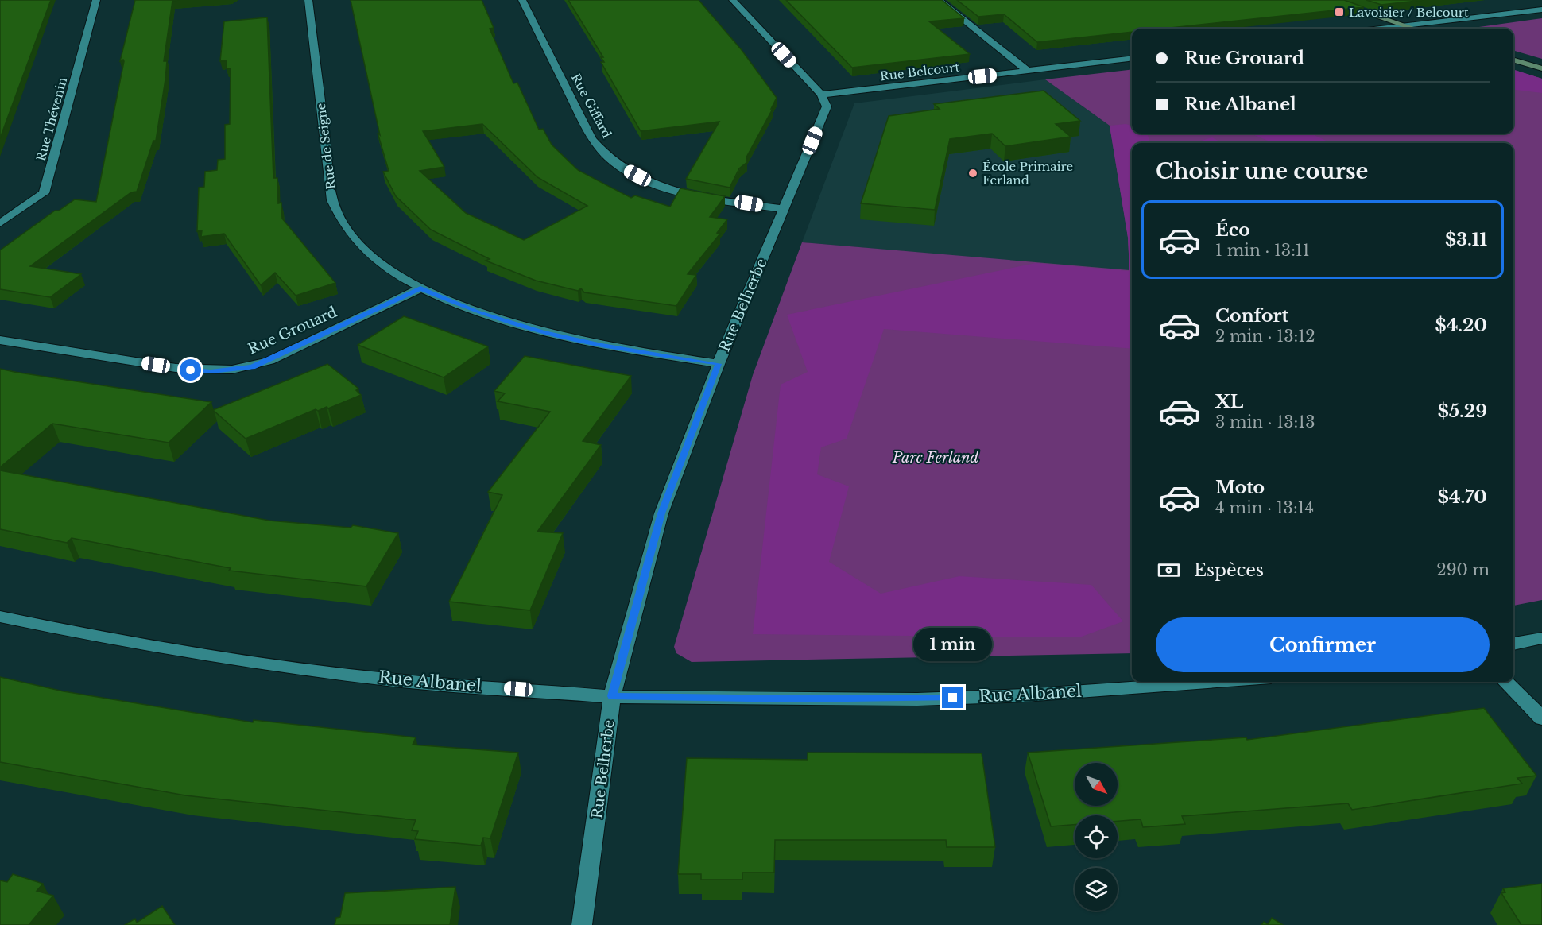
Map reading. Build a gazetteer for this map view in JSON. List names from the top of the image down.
{
  "streets": {
    "street": [
      "Rue Belcourt",
      "Rue Giffard",
      "Rue Thévenin",
      "Rue de Seigne",
      "Rue Belherbe",
      "Rue Grouard",
      "Rue Albanel"
    ]
  },
  "crossings": [
    ["Rue Belcourt", "Rue Belherbe"],
    ["Rue Giffard", "Rue Belherbe"],
    ["Rue de Seigne", "Rue Belherbe"],
    ["Rue de Seigne", "Rue Grouard"],
    ["Rue Belherbe", "Rue Albanel"]
  ],
  "parks": ["Parc Ferland"],
  "places": {
    "transit": ["Lavoisier / Belcourt"],
    "other": ["École Primaire Ferland"]
  },
  "north": "bottom right",
  "page": {
    "banner": ["Rue Grouard", "Rue Albanel"],
    "heading": "Choisir une course",
    "list": [
      {
        "name": "Éco",
        "note": "1 min · 13:11",
        "value": "$3.11"
      },
      {
        "name": "Confort",
        "note": "2 min · 13:12",
        "value": "$4.20"
      },
      {
        "name": "XL",
        "note": "3 min · 13:13",
        "value": "$5.29"
      },
      {
        "name": "Moto",
        "note": "4 min · 13:14",
        "value": "$4.70"
      }
    ],
    "pay": ["Espèces", "290 m"],
    "buttons": "Confirmer",
    "bubble": "1 min"
  }
}
